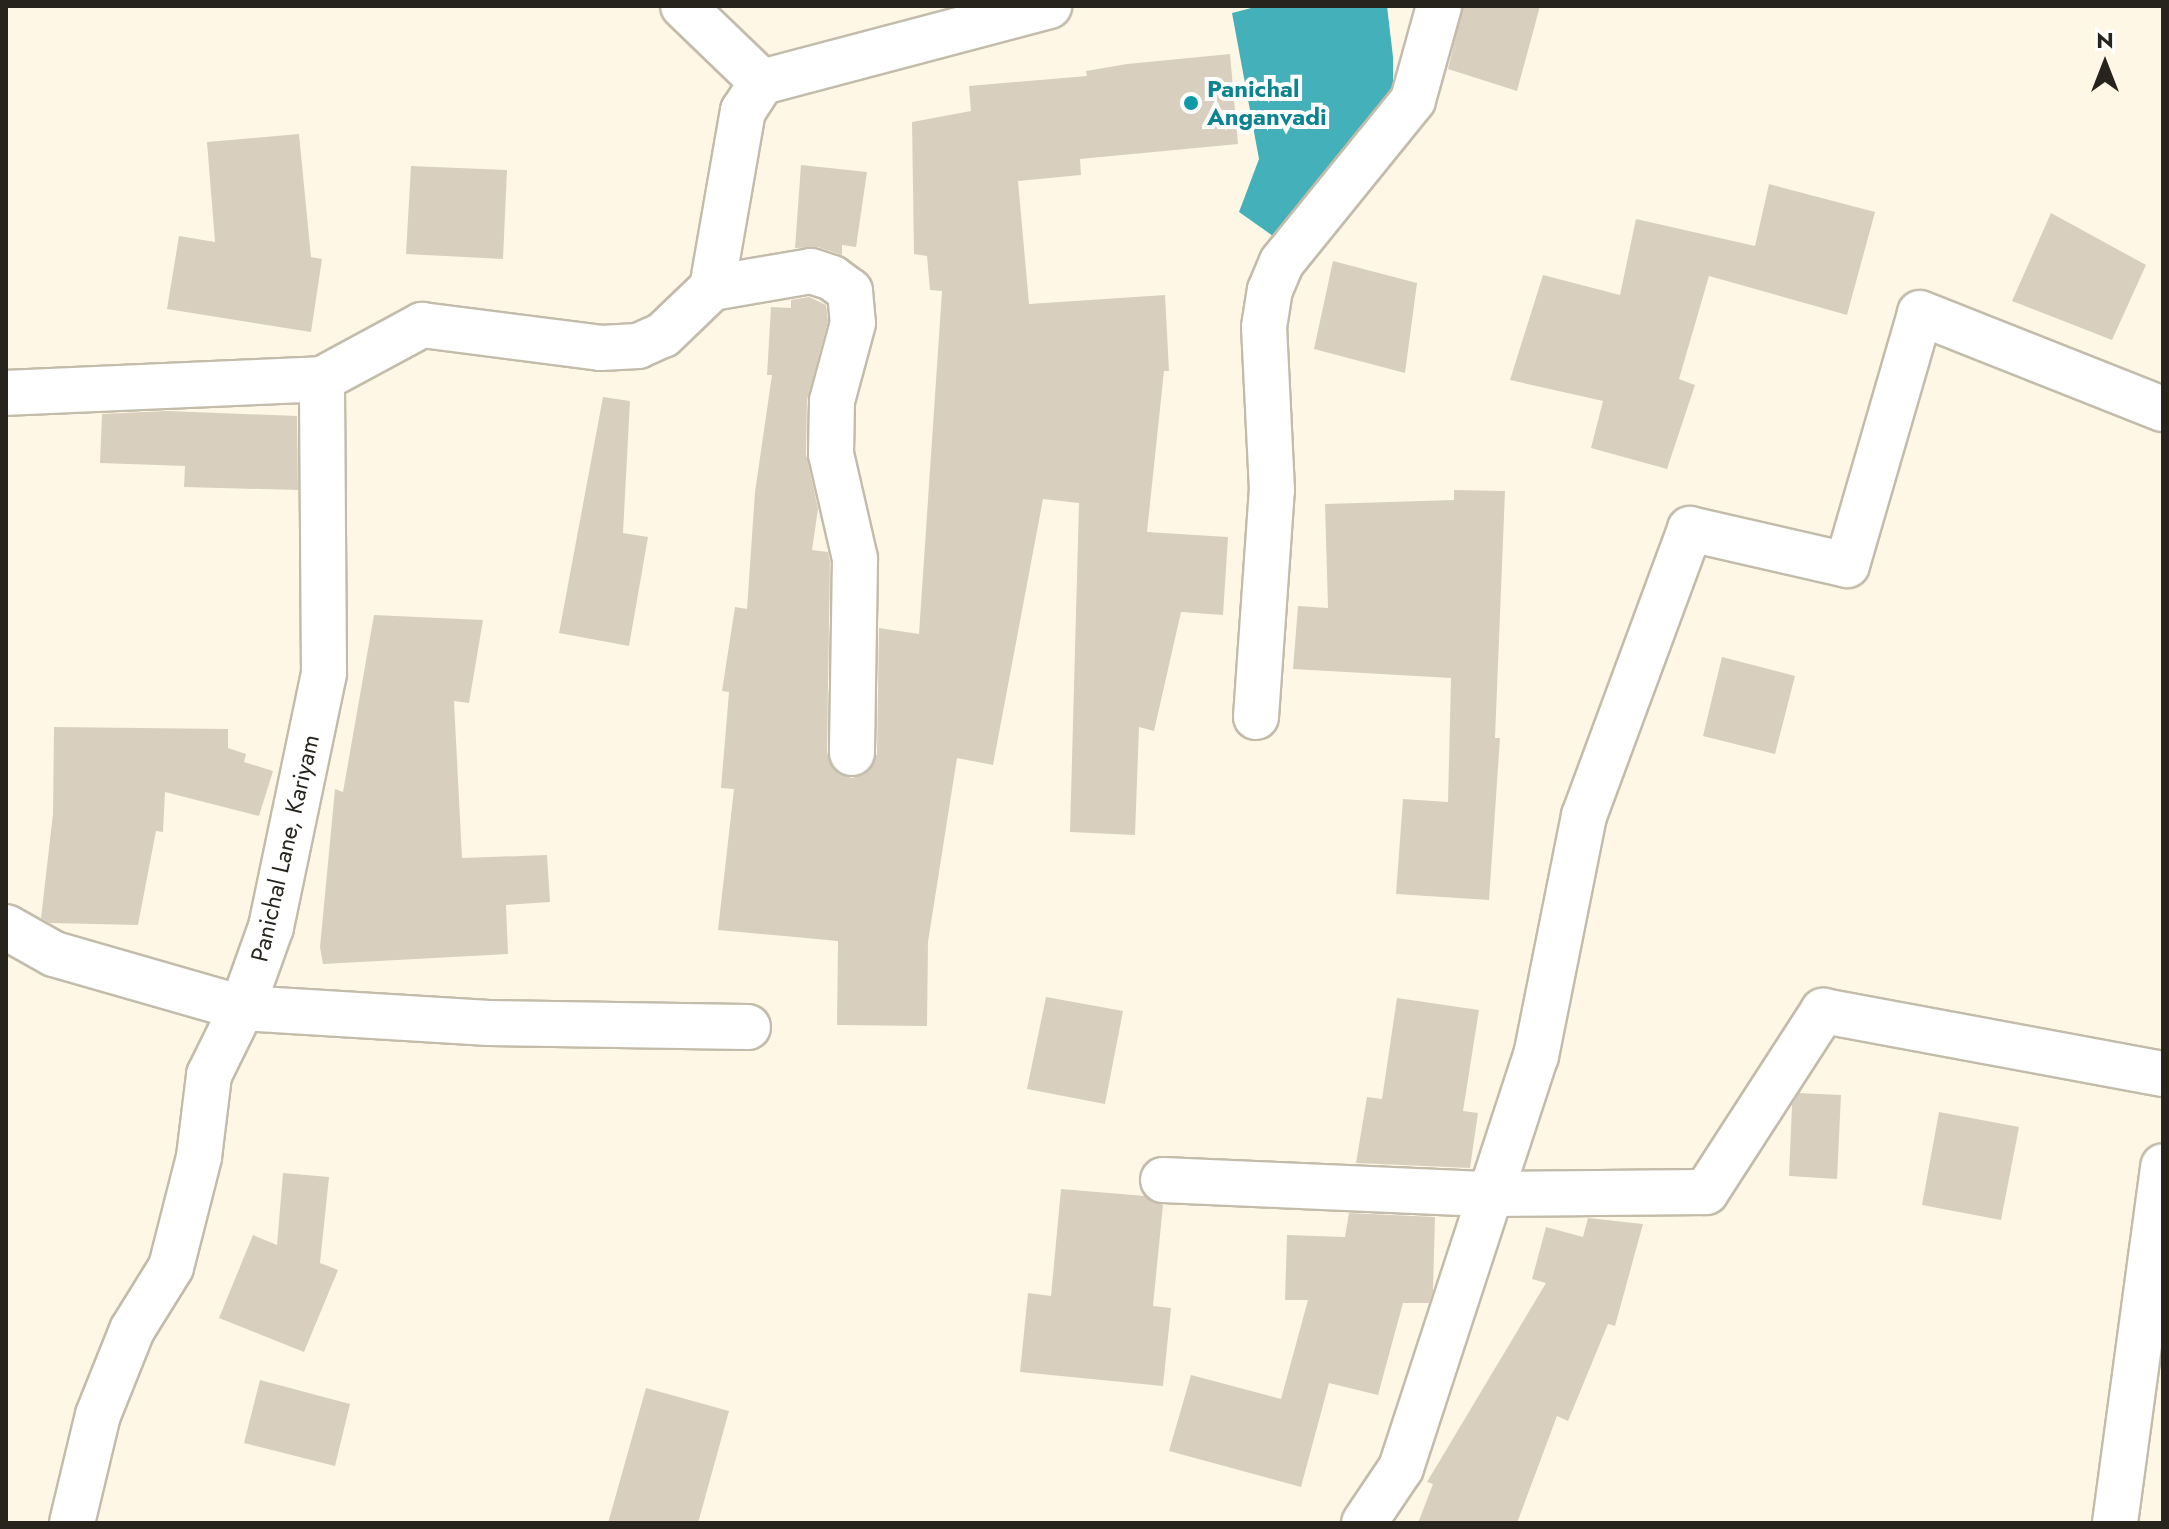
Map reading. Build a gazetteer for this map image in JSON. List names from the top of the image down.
{
  "streets": {
    "street": ["Panichal Lane, Kariyam"]
  },
  "places": ["Panichal Anganvadi"],
  "north": "top"
}
